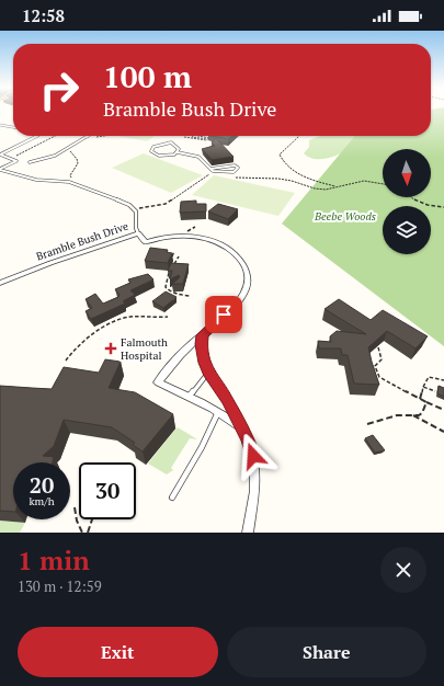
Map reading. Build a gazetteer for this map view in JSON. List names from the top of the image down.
{
  "streets": {
    "street": ["Bramble Bush Drive"]
  },
  "parks": ["Beebe Woods"],
  "places": {
    "health": ["Falmouth Hospital"]
  },
  "north": "bottom",
  "page": {
    "status": "12:58",
    "turn": ["100 m", "Bramble Bush Drive"],
    "speed": "20 km/h",
    "limit": "30",
    "heading": ["1 min", "130 m · 12:59"],
    "buttons": ["Exit", "Share"]
  }
}
